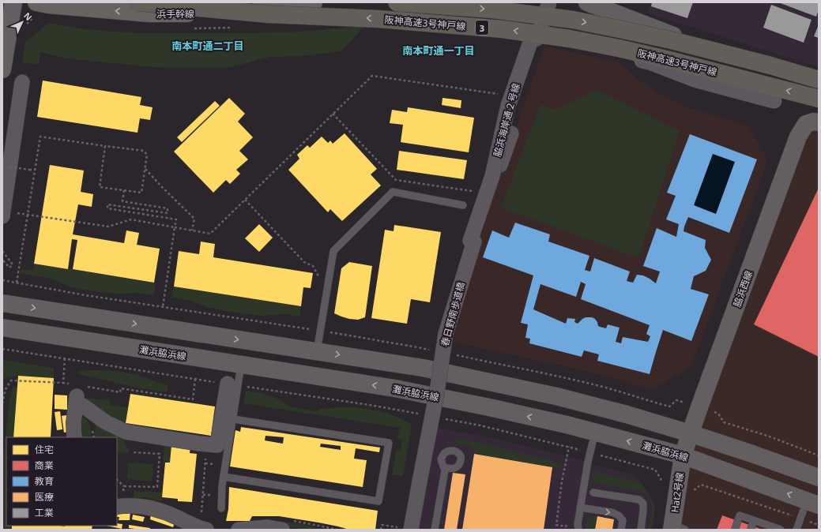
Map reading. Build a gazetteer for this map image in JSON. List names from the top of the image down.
{
  "streets": {
    "highway": ["阪神高速3号神戸線", "3"],
    "main road": ["浜手幹線"],
    "street": [
      "脇浜海岸通２号線",
      "脇浜西線",
      "春日野南歩道橋",
      "灘浜脇浜線",
      "Hat2号線"
    ]
  },
  "crossings": [
    ["脇浜海岸通２号線", "春日野南歩道橋"],
    ["脇浜西線", "灘浜脇浜線"],
    ["脇浜西線", "Hat2号線"],
    ["灘浜脇浜線", "Hat2号線"]
  ],
  "one_way": ["浜手幹線"],
  "districts": ["南本町通二丁目", "南本町通一丁目"],
  "legend": [
    "住宅",
    "商業",
    "教育",
    "医療",
    "工業"
  ],
  "north": "top right"
}
